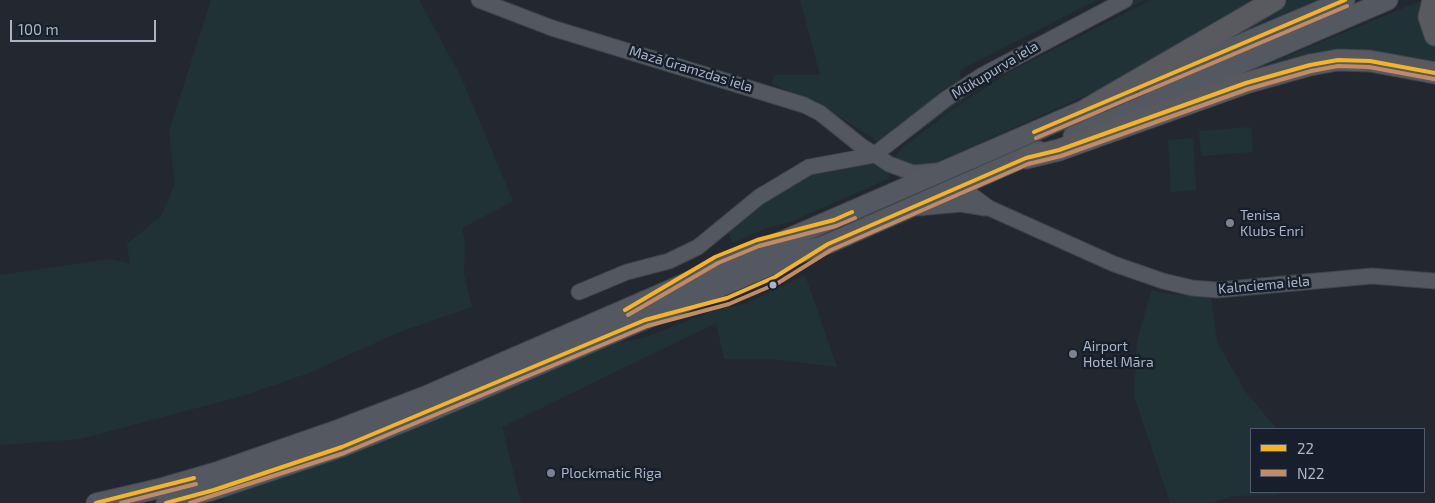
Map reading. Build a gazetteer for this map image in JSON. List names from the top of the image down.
{
  "streets": {
    "street": ["Mazā Gramzdas iela", "Mūkupurva iela", "Kalnciema iela"]
  },
  "crossings": [
    ["Mazā Gramzdas iela", "Mūkupurva iela"]
  ],
  "places": ["Tenisa Klubs Enri", "Airport Hotel Māra", "Plockmatic Riga"],
  "lines": ["transit line 22", "transit line N22"],
  "legend": ["22", "N22"],
  "scale_bar": "100 m"
}
